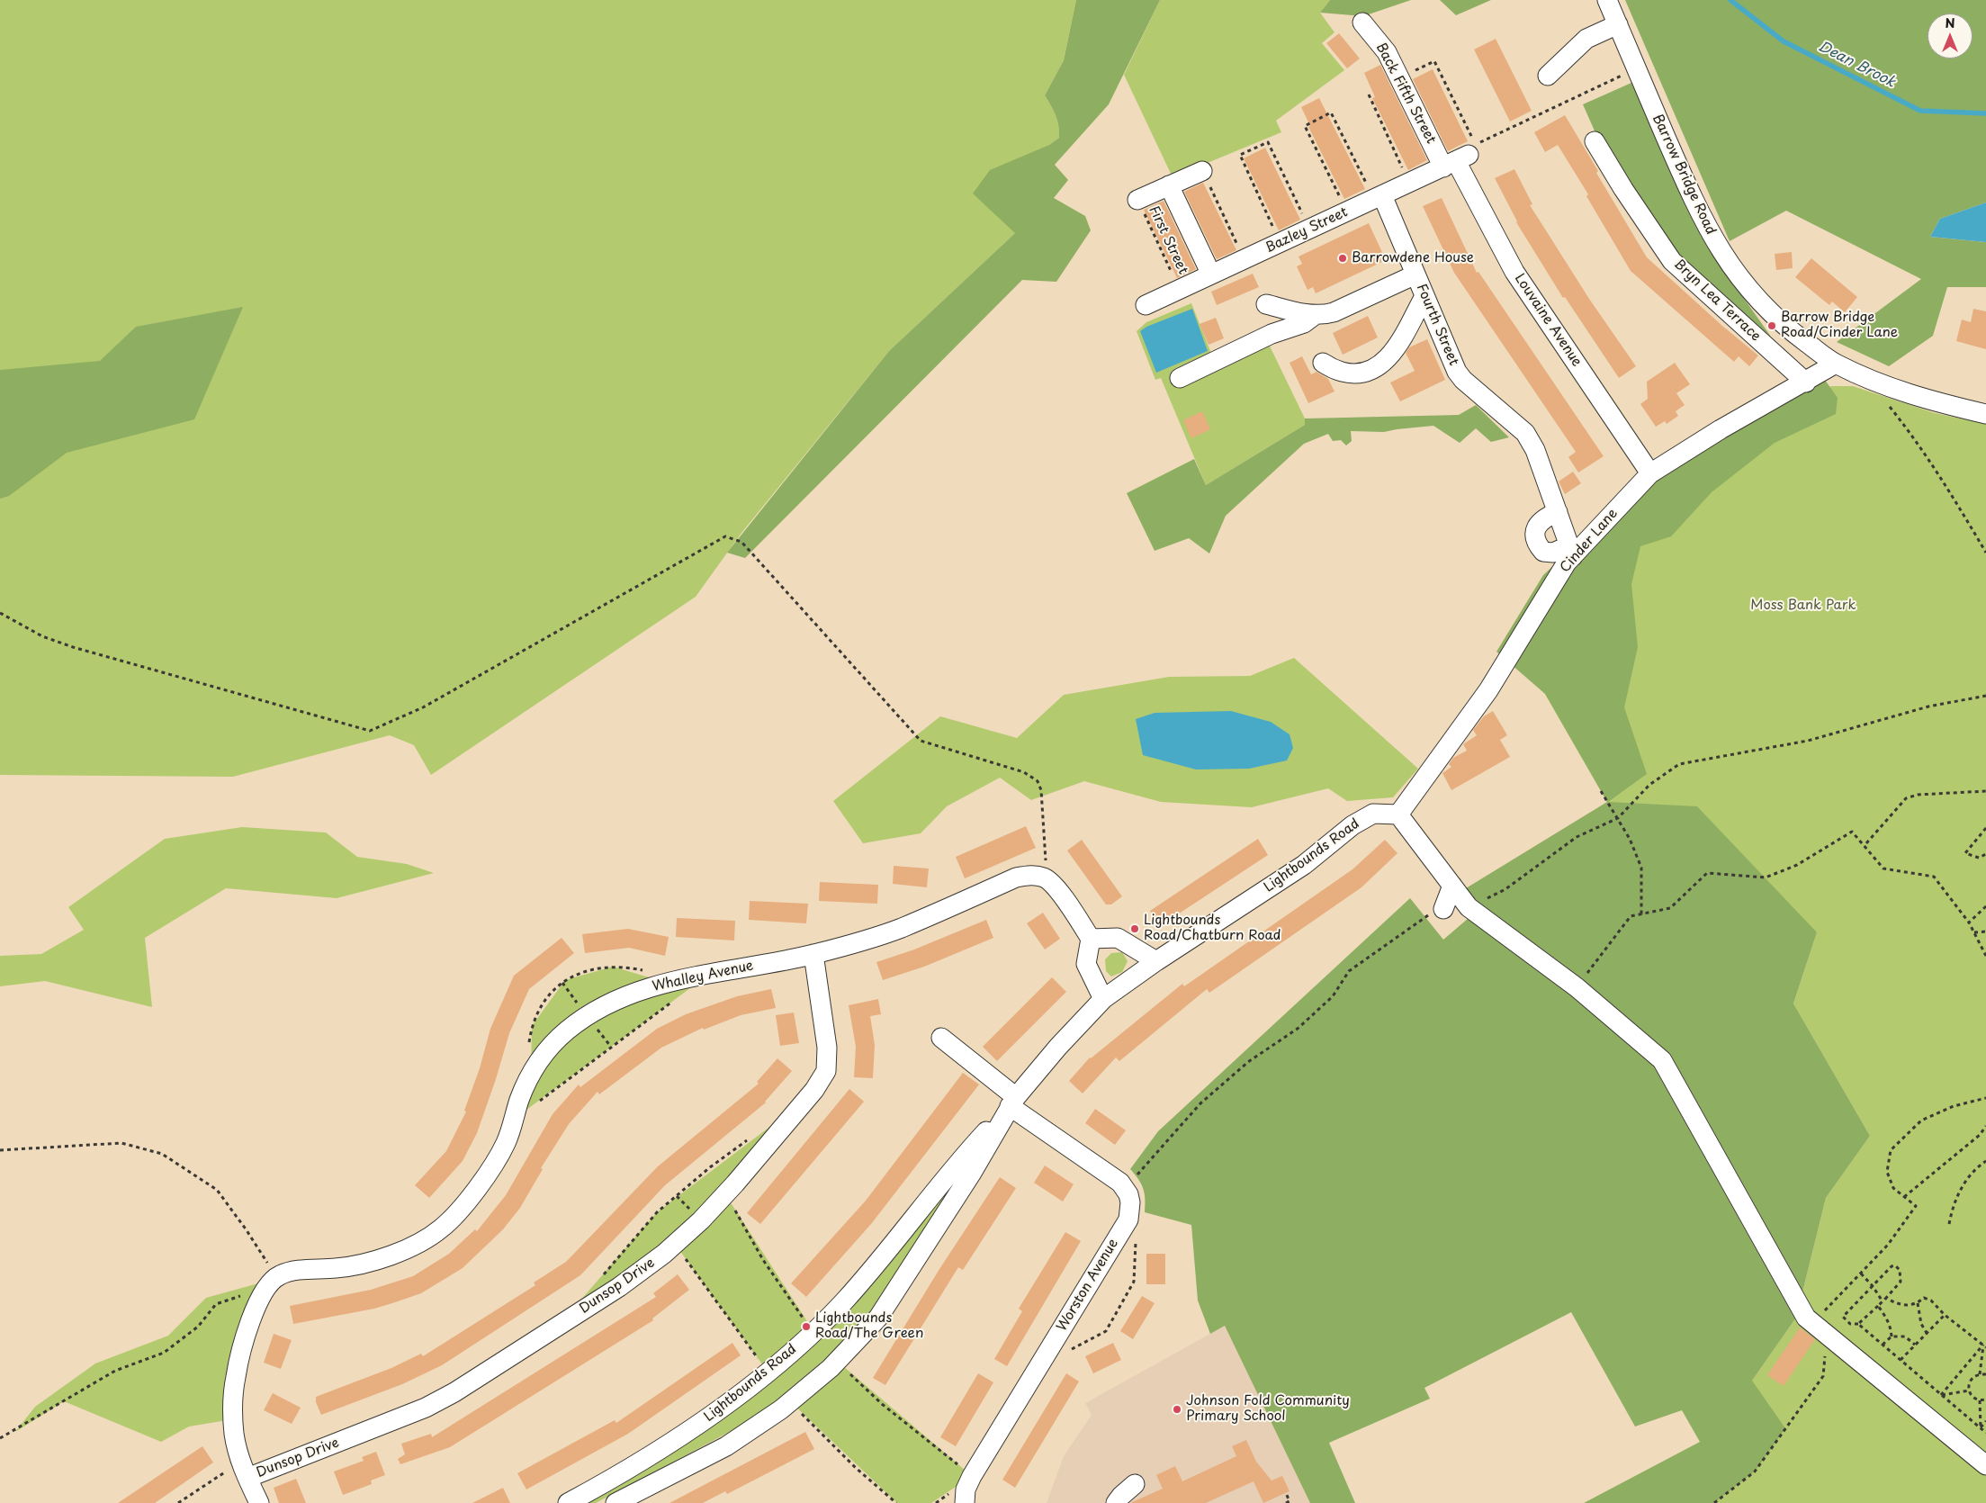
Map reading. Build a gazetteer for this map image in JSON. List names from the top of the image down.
{
  "streets": {
    "street": [
      "Back Fifth Street",
      "Barrow Bridge Road",
      "Bazley Street",
      "Bryn Lea Terrace",
      "Louvaine Avenue",
      "Fourth Street",
      "Cinder Lane",
      "Lightbounds Road",
      "Whalley Avenue",
      "Worston Avenue",
      "Dunsop Drive"
    ],
    "path": ["First Street"]
  },
  "crossings": [
    ["Back Fifth Street", "Bazley Street"],
    ["Back Fifth Street", "Louvaine Avenue"],
    ["Barrow Bridge Road", "Cinder Lane"],
    ["Bazley Street", "First Street"],
    ["Bazley Street", "Louvaine Avenue"],
    ["Bazley Street", "Fourth Street"],
    ["Bryn Lea Terrace", "Cinder Lane"],
    ["Louvaine Avenue", "Cinder Lane"],
    ["Fourth Street", "Cinder Lane"],
    ["Cinder Lane", "Lightbounds Road"],
    ["Whalley Avenue", "Dunsop Drive"]
  ],
  "water": ["Dean Brook"],
  "parks": ["Moss Bank Park"],
  "places": [
    "Barrowdene House",
    "Barrow Bridge Road/Cinder Lane",
    "Lightbounds Road/Chatburn Road",
    "Lightbounds Road/The Green",
    "Johnson Fold Community Primary School"
  ],
  "north": "top"
}
